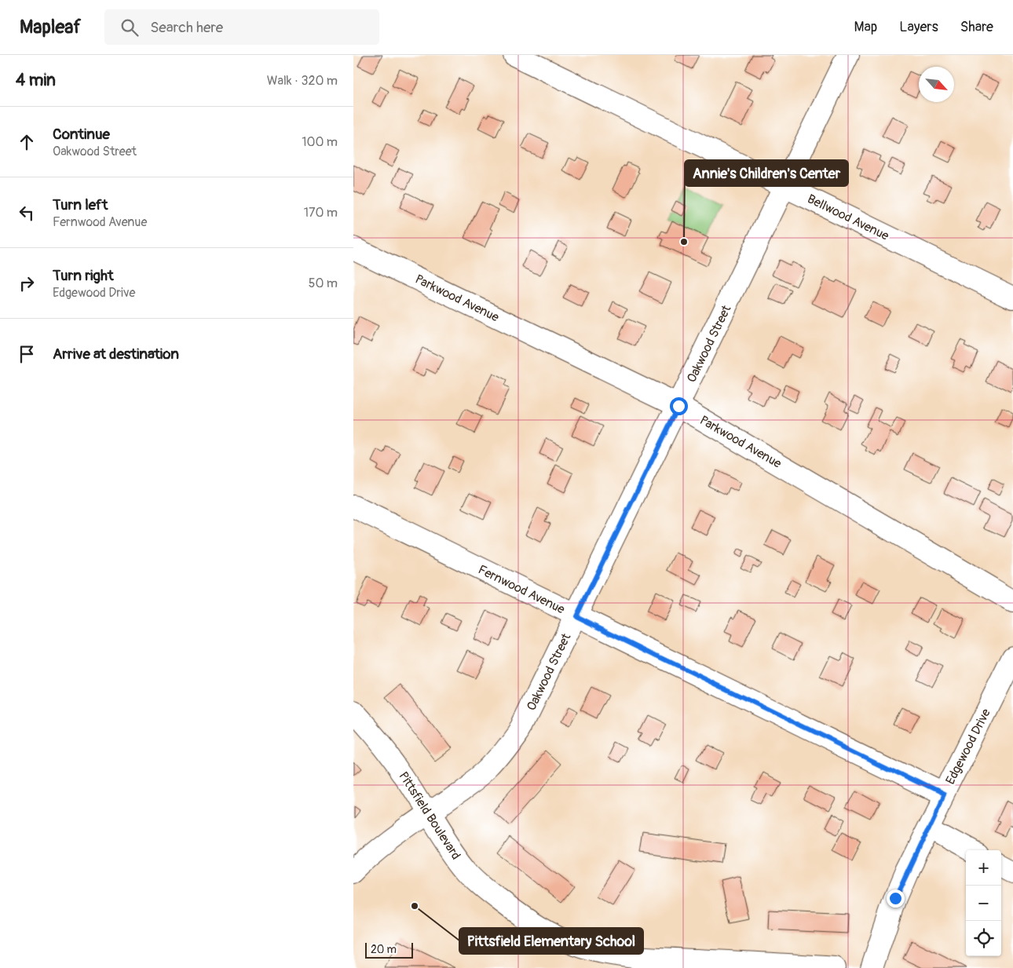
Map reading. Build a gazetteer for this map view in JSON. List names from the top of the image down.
{
  "streets": {
    "street": [
      "Bellwood Avenue",
      "Parkwood Avenue",
      "Oakwood Street",
      "Fernwood Avenue",
      "Edgewood Drive",
      "Pittsfield Boulevard"
    ]
  },
  "crossings": [
    ["Bellwood Avenue", "Oakwood Street"],
    ["Parkwood Avenue", "Oakwood Street"],
    ["Oakwood Street", "Fernwood Avenue"],
    ["Oakwood Street", "Pittsfield Boulevard"],
    ["Fernwood Avenue", "Edgewood Drive"]
  ],
  "places": ["Annie's Children's Center", "Pittsfield Elementary School"],
  "scale_bar": "20 m",
  "north": "bottom right",
  "page": {
    "header": "Mapleaf",
    "search": "Search here",
    "nav": ["Map", "Layers", "Share"],
    "heading": ["4 min", "Walk · 320 m"],
    "list": [
      ["Continue", "Oakwood Street", "100 m"],
      ["Turn left", "Fernwood Avenue", "170 m"],
      ["Turn right", "Edgewood Drive", "50 m"],
      "Arrive at destination"
    ],
    "map_buttons": ["+", "−"],
    "scale": "20 m"
  }
}
